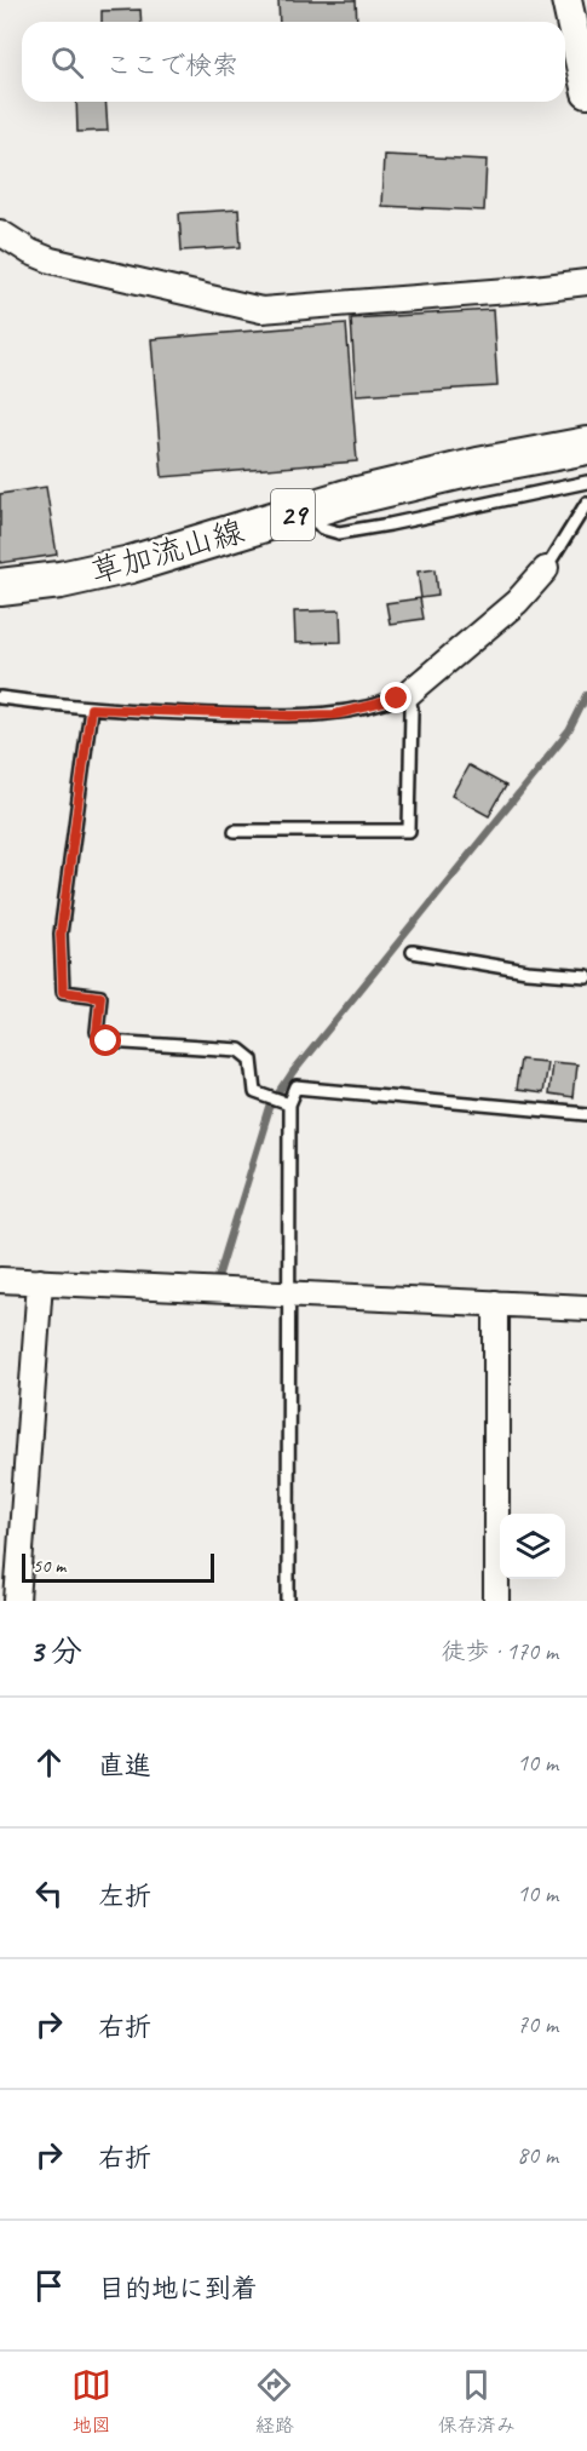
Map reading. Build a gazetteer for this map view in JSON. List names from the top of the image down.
{
  "streets": {
    "main road": ["29", "草加流山線"]
  },
  "scale_bar": "50 m",
  "page": {
    "search": "ここで検索",
    "scale": "50 m",
    "heading": ["3 分", "徒歩 · 170 m"],
    "list": [
      ["直進", "10 m"],
      ["左折", "10 m"],
      ["右折", "70 m"],
      ["右折", "80 m"],
      "目的地に到着"
    ],
    "nav": ["地図", "経路", "保存済み"]
  }
}
